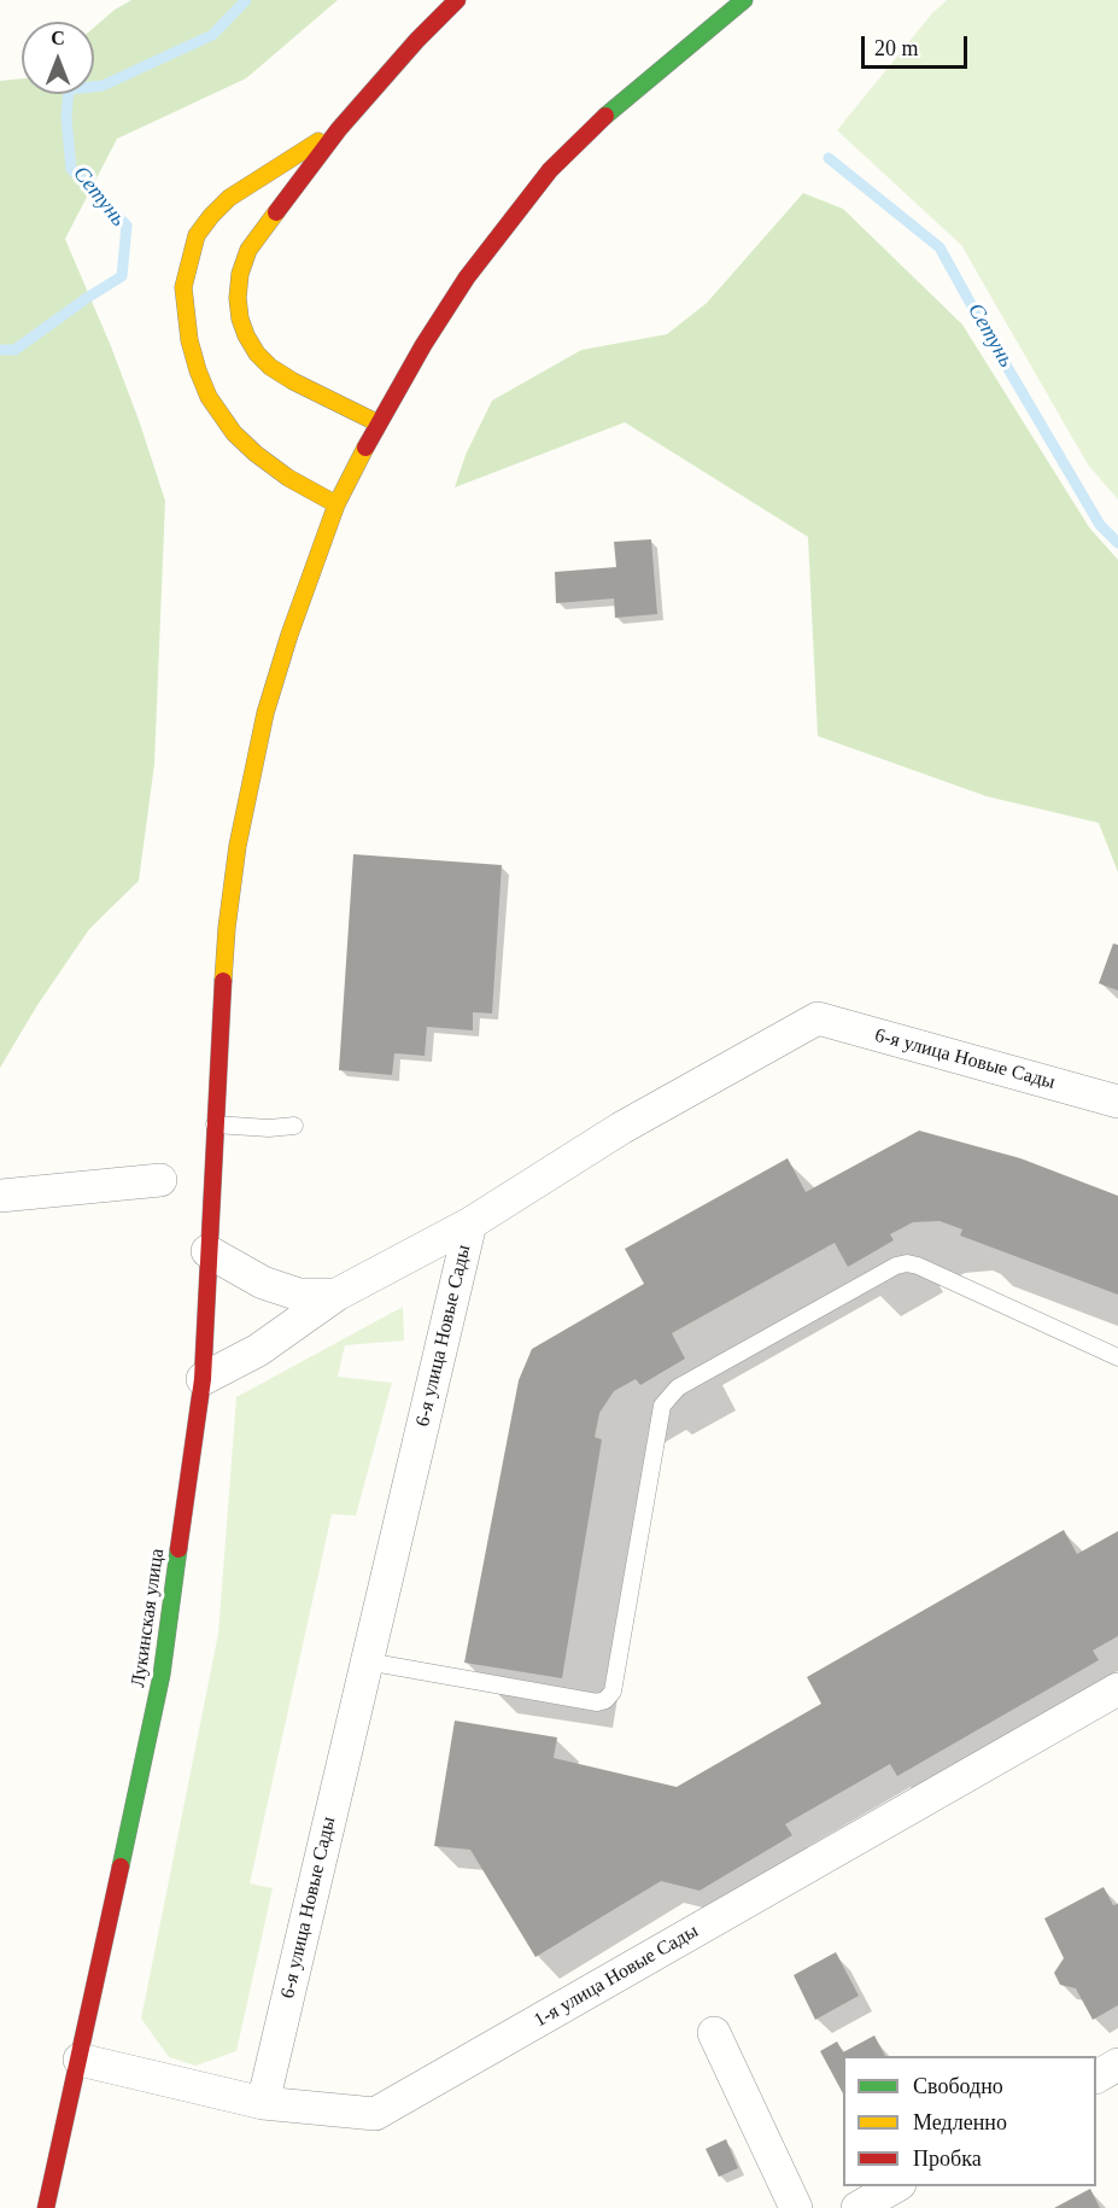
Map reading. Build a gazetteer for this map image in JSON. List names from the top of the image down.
{
  "streets": {
    "main road": ["Лукинская улица"],
    "street": ["6-я улица Новые Сады", "1-я улица Новые Сады"]
  },
  "crossings": [
    ["6-я улица Новые Сады", "1-я улица Новые Сады"],
    ["Лукинская улица", "1-я улица Новые Сады"]
  ],
  "water": ["Сетунь"],
  "legend": ["Свободно", "Медленно", "Пробка"],
  "scale_bar": "20 m",
  "north": "top"
}
